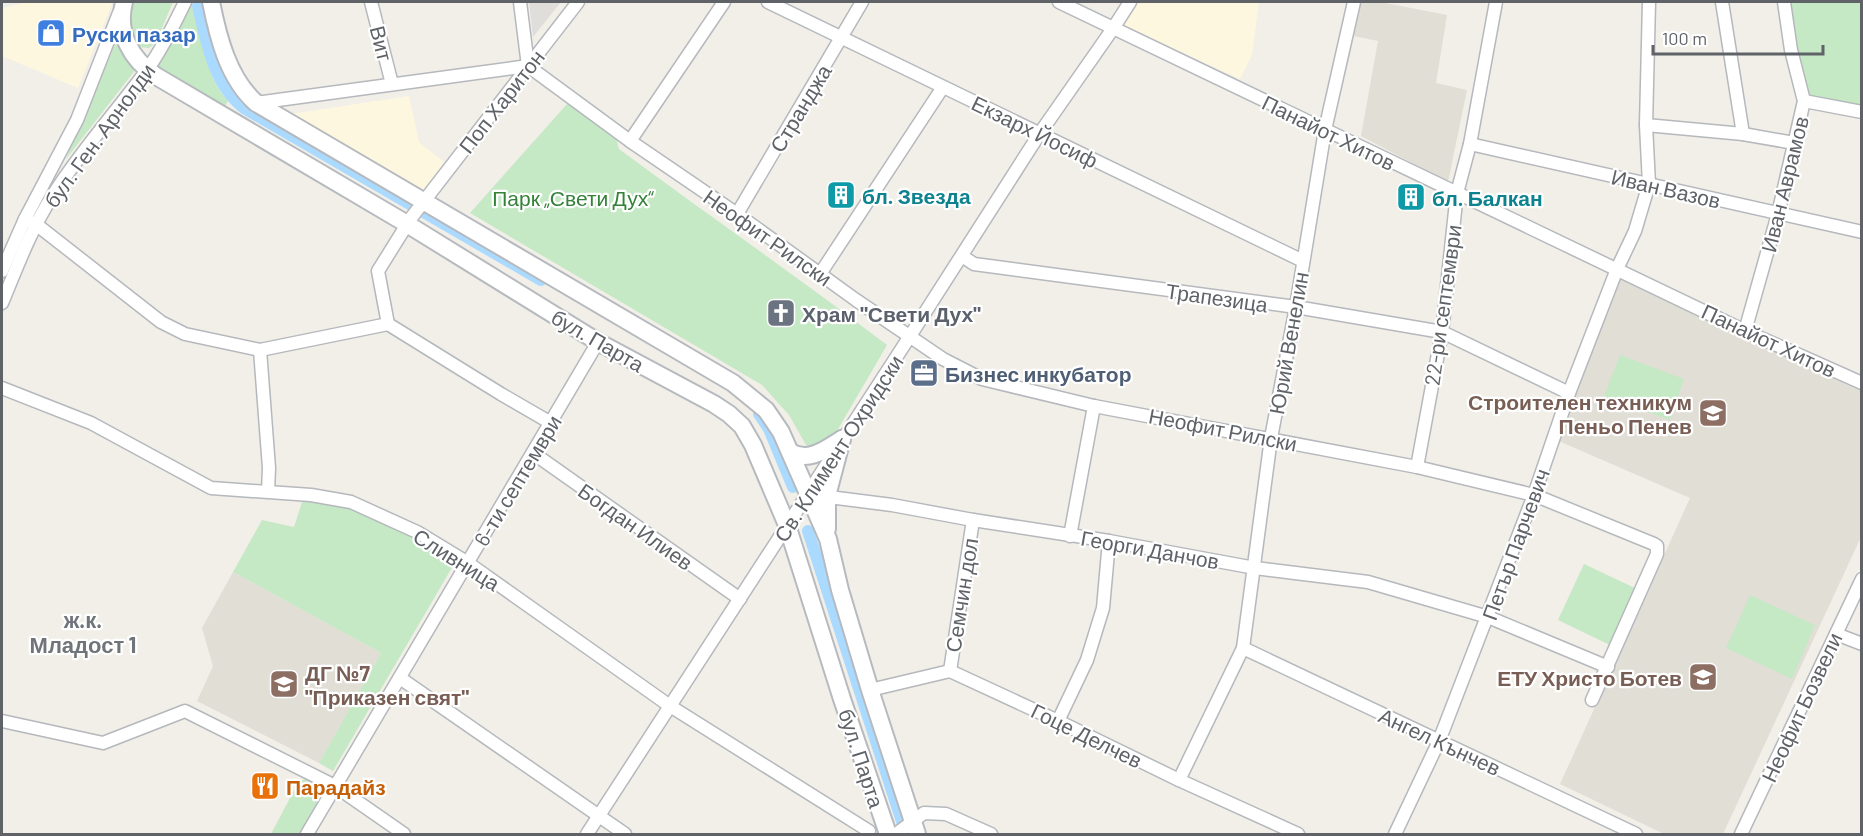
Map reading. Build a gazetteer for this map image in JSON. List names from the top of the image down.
{
  "streets": {
    "main road": ["бул. Парта"],
    "street": [
      "Вит",
      "Поп Харитон",
      "Странджа",
      "Екзарх Йосиф",
      "Панайот Хитов",
      "бул. Ген. Арнолди",
      "Иван Аврамов",
      "Иван Вазов",
      "Неофит Рилски",
      "Трапезица",
      "22-ри септември",
      "Юрий Венелин",
      "Св. Климент Охридски",
      "6-ти септември",
      "Богдан Илиев",
      "Петър Парчевич",
      "Георги Данчов",
      "Сливница",
      "Семчин дол",
      "Неофит Бозвели",
      "Гоце Делчев",
      "Ангел Кънчев"
    ]
  },
  "crossings": [
    ["Поп Харитон", "Неофит Рилски"],
    ["Поп Харитон", "бул. Парта"],
    ["Странджа", "Екзарх Йосиф"],
    ["Странджа", "Неофит Рилски"],
    ["Екзарх Йосиф", "Юрий Венелин"],
    ["Екзарх Йосиф", "Св. Климент Охридски"],
    ["Панайот Хитов", "Иван Аврамов"],
    ["Панайот Хитов", "22-ри септември"],
    ["Панайот Хитов", "Юрий Венелин"],
    ["Панайот Хитов", "Св. Климент Охридски"],
    ["Панайот Хитов", "Петър Парчевич"],
    ["бул. Ген. Арнолди", "бул. Парта"],
    ["Иван Аврамов", "Иван Вазов"],
    ["Иван Вазов", "22-ри септември"],
    ["Иван Вазов", "Петър Парчевич"],
    ["Неофит Рилски", "22-ри септември"],
    ["Неофит Рилски", "Юрий Венелин"],
    ["Неофит Рилски", "Св. Климент Охридски"],
    ["Неофит Рилски", "Петър Парчевич"],
    ["Неофит Рилски", "Георги Данчов"],
    ["Трапезица", "22-ри септември"],
    ["Трапезица", "Юрий Венелин"],
    ["Трапезица", "Св. Климент Охридски"],
    ["Трапезица", "Петър Парчевич"],
    ["бул. Парта", "Св. Климент Охридски"],
    ["бул. Парта", "6-ти септември"],
    ["бул. Парта", "Георги Данчов"],
    ["Юрий Венелин", "Георги Данчов"],
    ["Юрий Венелин", "Гоце Делчев"],
    ["Юрий Венелин", "Ангел Кънчев"],
    ["Св. Климент Охридски", "Богдан Илиев"],
    ["Св. Климент Охридски", "Георги Данчов"],
    ["Св. Климент Охридски", "Сливница"],
    ["6-ти септември", "Богдан Илиев"],
    ["6-ти септември", "Сливница"],
    ["Петър Парчевич", "Георги Данчов"],
    ["Петър Парчевич", "Ангел Кънчев"],
    ["Георги Данчов", "Семчин дол"],
    ["Семчин дол", "Гоце Делчев"]
  ],
  "districts": ["ж.к. Младост 1"],
  "parks": ["Парк „Свети Дух“"],
  "places": {
    "shop": ["Руски пазар"],
    "building": ["бл. Звезда", "бл. Балкан"],
    "church": ["Храм \"Свети Дух\""],
    "office": ["Бизнес инкубатор"],
    "school or university": ["Строителен техникум Пеньо Пенев", "ЕТУ Христо Ботев", "ДГ №7 \"Приказен свят\""],
    "restaurant": ["Парадайз"]
  },
  "scale_bar": "100 m"
}
